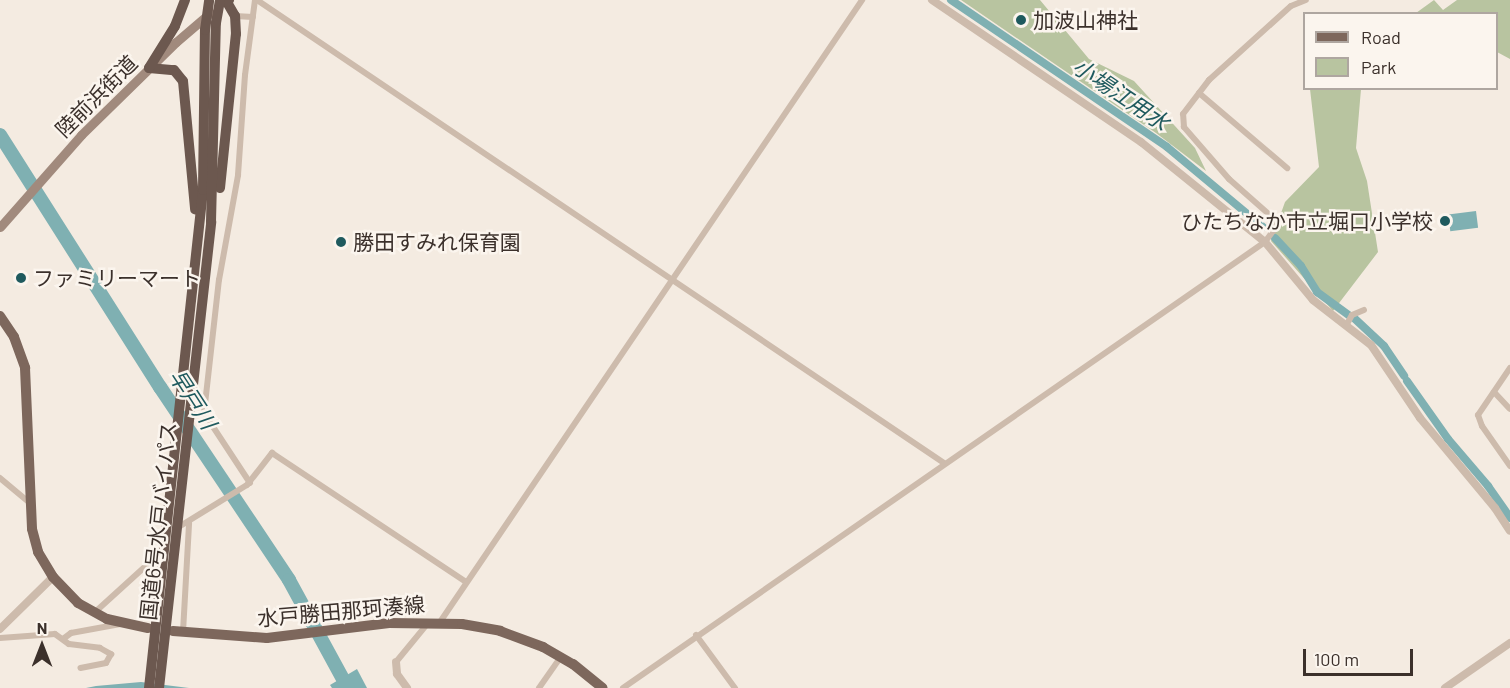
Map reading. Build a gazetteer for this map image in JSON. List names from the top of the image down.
{
  "streets": {
    "highway": ["国道6号水戸バイパス"],
    "main road": ["陸前浜街道", "水戸勝田那珂湊線"]
  },
  "crossings": [
    ["陸前浜街道", "国道6号水戸バイパス"]
  ],
  "water": ["小場江用水", "早戸川"],
  "places": [
    "加波山神社",
    "ひたちなか市立堀口小学校",
    "勝田すみれ保育園",
    "ファミリーマート"
  ],
  "legend": ["Road", "Park"],
  "scale_bar": "100 m",
  "north": "top"
}
